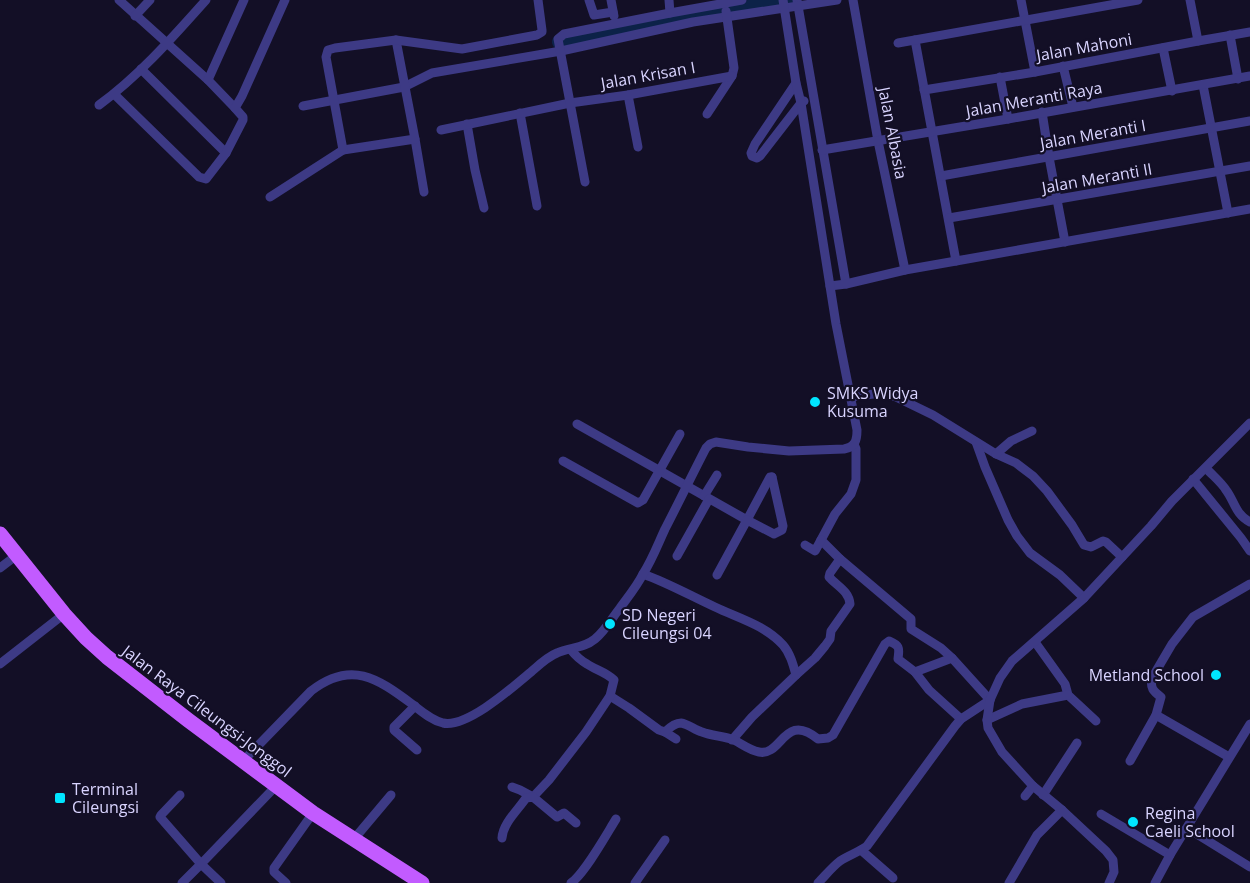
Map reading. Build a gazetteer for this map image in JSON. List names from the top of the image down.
{
  "streets": {
    "main road": ["Jalan Raya Cileungsi-Jonggol"],
    "street": [
      "Jalan Mahoni",
      "Jalan Krisan I",
      "Jalan Meranti Raya",
      "Jalan Albasia",
      "Jalan Meranti I",
      "Jalan Meranti II"
    ]
  },
  "crossings": [
    ["Jalan Meranti Raya", "Jalan Albasia"]
  ],
  "places": {
    "other": [
      "SMKS Widya Kusuma",
      "SD Negeri Cileungsi 04",
      "Metland School",
      "Regina Caeli School"
    ],
    "transit": ["Terminal Cileungsi"]
  }
}
